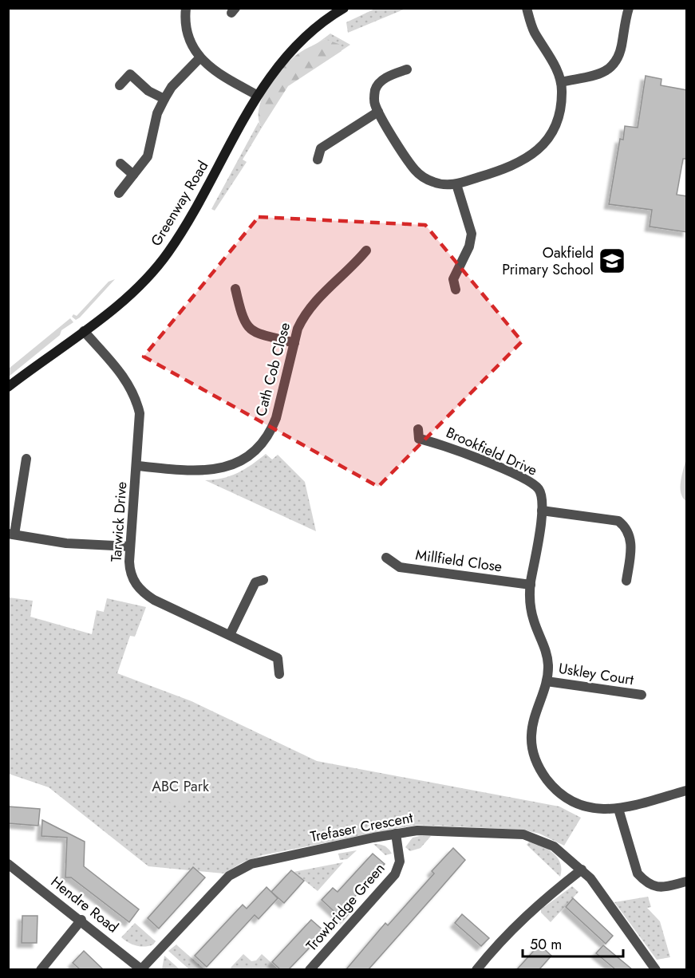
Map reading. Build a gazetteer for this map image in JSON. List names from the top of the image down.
{
  "streets": {
    "street": [
      "Greenway Road",
      "Cath Cob Close",
      "Brookfield Drive",
      "Tarwick Drive",
      "Millfield Close",
      "Uskley Court",
      "Trefaser Crescent",
      "Hendre Road",
      "Trowbridge Green"
    ]
  },
  "crossings": [
    ["Greenway Road", "Tarwick Drive"],
    ["Cath Cob Close", "Tarwick Drive"],
    ["Brookfield Drive", "Millfield Close"],
    ["Brookfield Drive", "Uskley Court"],
    ["Trefaser Crescent", "Hendre Road"],
    ["Trefaser Crescent", "Trowbridge Green"]
  ],
  "parks": ["ABC Park"],
  "places": {
    "school or university": ["Oakfield Primary School"]
  },
  "scale_bar": "50 m"
}
